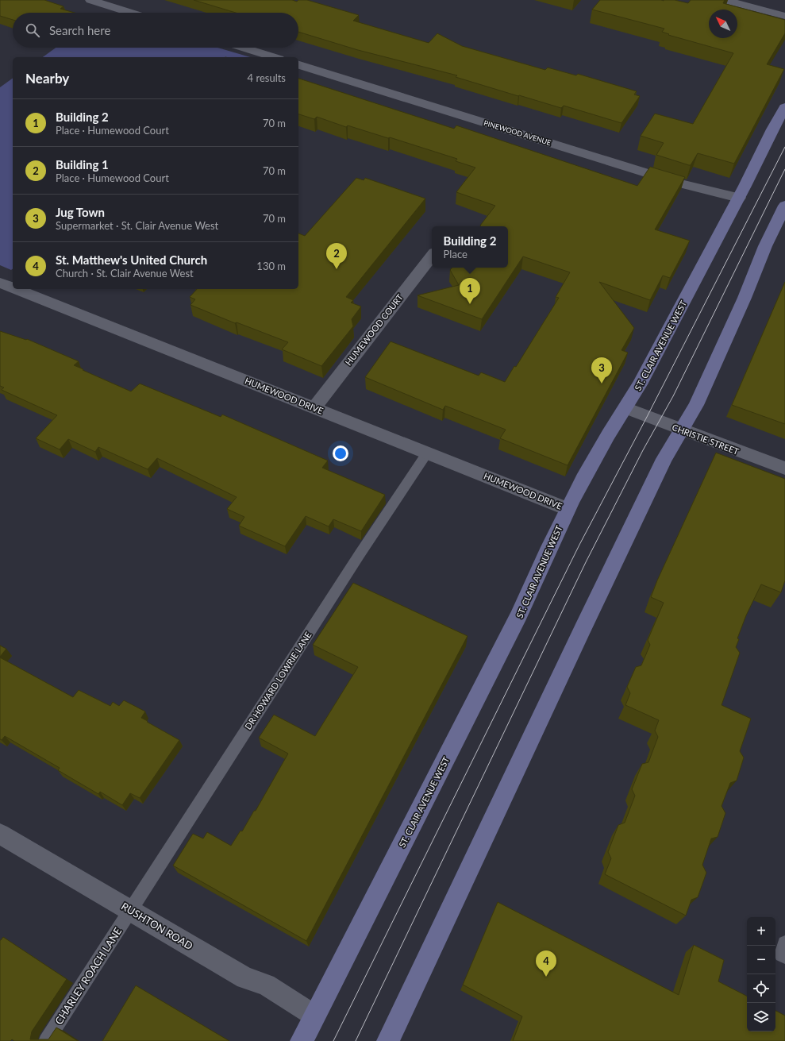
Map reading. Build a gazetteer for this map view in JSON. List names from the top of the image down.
{
  "streets": {
    "main road": ["ST. CLAIR AVENUE WEST"],
    "street": [
      "PINEWOOD AVENUE",
      "HUMEWOOD COURT",
      "HUMEWOOD DRIVE",
      "CHRISTIE STREET",
      "RUSHTON ROAD"
    ],
    "lane": ["DR HOWARD LOWRIE LANE", "CHARLEY ROACH LANE"]
  },
  "crossings": [
    ["PINEWOOD AVENUE", "ST. CLAIR AVENUE WEST"],
    ["HUMEWOOD COURT", "HUMEWOOD DRIVE"],
    ["ST. CLAIR AVENUE WEST", "HUMEWOOD DRIVE"],
    ["ST. CLAIR AVENUE WEST", "CHRISTIE STREET"],
    ["ST. CLAIR AVENUE WEST", "RUSHTON ROAD"],
    ["HUMEWOOD DRIVE", "DR HOWARD LOWRIE LANE"],
    ["DR HOWARD LOWRIE LANE", "RUSHTON ROAD"],
    ["DR HOWARD LOWRIE LANE", "CHARLEY ROACH LANE"],
    ["RUSHTON ROAD", "CHARLEY ROACH LANE"]
  ],
  "north": "top left",
  "page": {
    "search": "Search here",
    "heading": ["Nearby", "4 results"],
    "list": [
      {
        "mark": "1",
        "name": "Building 2",
        "note": "Place · Humewood Court",
        "value": "70 m"
      },
      {
        "mark": "2",
        "name": "Building 1",
        "note": "Place · Humewood Court",
        "value": "70 m"
      },
      {
        "mark": "3",
        "name": "Jug Town",
        "note": "Supermarket · St. Clair Avenue West",
        "value": "70 m"
      },
      {
        "mark": "4",
        "name": "St. Matthew's United Church",
        "note": "Church · St. Clair Avenue West",
        "value": "130 m"
      }
    ],
    "popup": ["Building 2", "Place"],
    "pins": [
      "2",
      "1",
      "3",
      "4"
    ],
    "map_buttons": ["+", "−"]
  }
}
